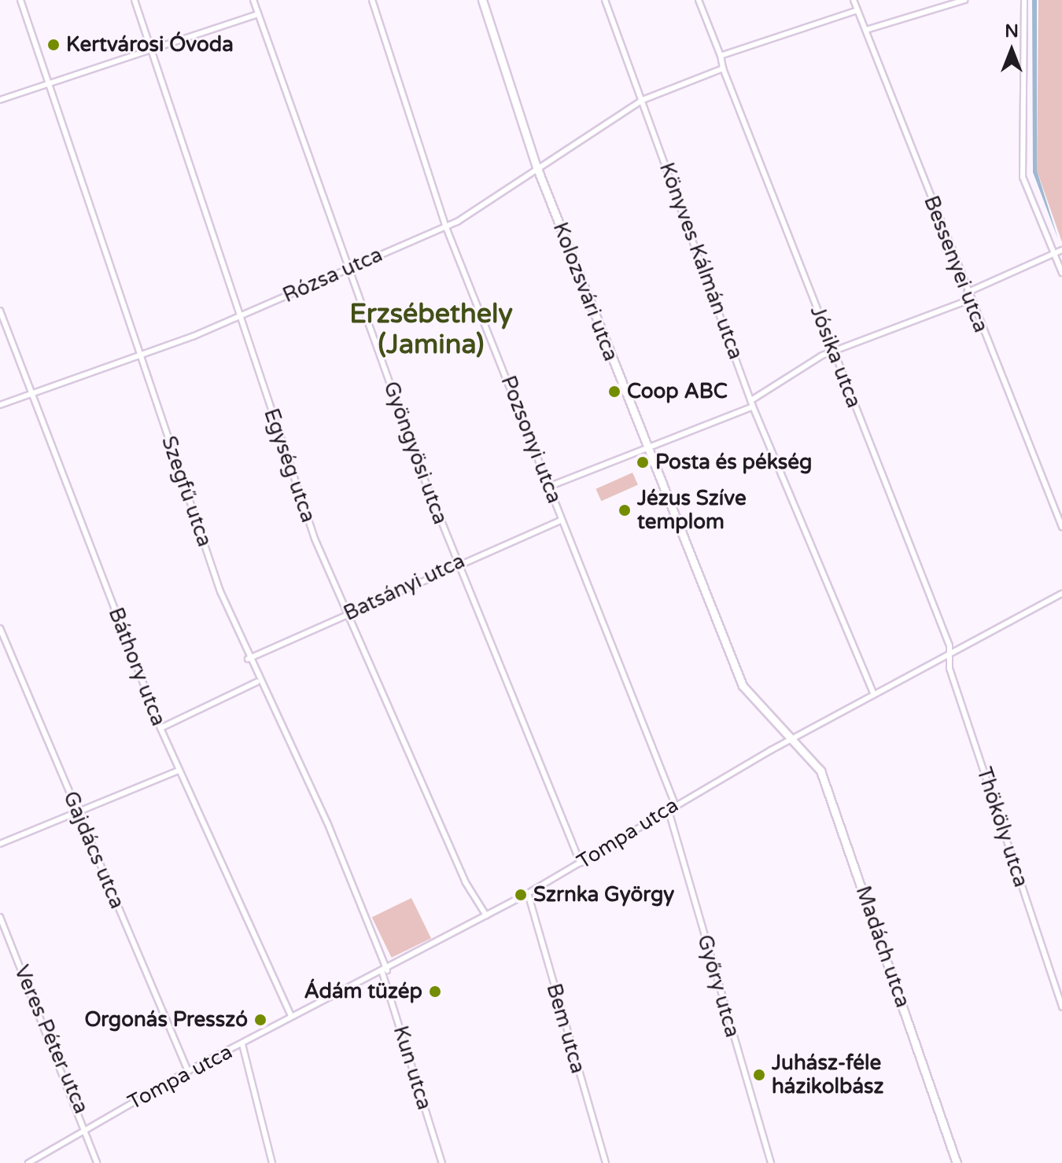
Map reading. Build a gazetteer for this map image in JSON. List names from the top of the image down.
{
  "streets": {
    "street": [
      "Könyves Kálmán utca",
      "Bessenyei utca",
      "Rózsa utca",
      "Kolozsvári utca",
      "Jósika utca",
      "Pozsonyi utca",
      "Gyöngyösi utca",
      "Egység utca",
      "Szegfű utca",
      "Batsányi utca",
      "Báthory utca",
      "Thököly utca",
      "Tompa utca",
      "Gajdács utca",
      "Madách utca",
      "Győry utca",
      "Bem utca",
      "Veres Péter utca",
      "Kun utca"
    ]
  },
  "crossings": [
    ["Könyves Kálmán utca", "Rózsa utca"],
    ["Könyves Kálmán utca", "Tompa utca"],
    ["Rózsa utca", "Kolozsvári utca"],
    ["Rózsa utca", "Jósika utca"],
    ["Rózsa utca", "Pozsonyi utca"],
    ["Rózsa utca", "Gyöngyösi utca"],
    ["Rózsa utca", "Egység utca"],
    ["Rózsa utca", "Szegfű utca"],
    ["Rózsa utca", "Báthory utca"],
    ["Kolozsvári utca", "Tompa utca"],
    ["Kolozsvári utca", "Madách utca"],
    ["Jósika utca", "Thököly utca"],
    ["Pozsonyi utca", "Batsányi utca"],
    ["Pozsonyi utca", "Tompa utca"],
    ["Gyöngyösi utca", "Batsányi utca"],
    ["Gyöngyösi utca", "Tompa utca"],
    ["Egység utca", "Batsányi utca"],
    ["Egység utca", "Tompa utca"],
    ["Szegfű utca", "Batsányi utca"],
    ["Szegfű utca", "Tompa utca"],
    ["Szegfű utca", "Kun utca"],
    ["Báthory utca", "Tompa utca"],
    ["Thököly utca", "Tompa utca"],
    ["Tompa utca", "Gajdács utca"],
    ["Tompa utca", "Madách utca"],
    ["Tompa utca", "Győry utca"],
    ["Tompa utca", "Bem utca"],
    ["Tompa utca", "Veres Péter utca"],
    ["Tompa utca", "Kun utca"]
  ],
  "districts": ["Erzsébethely (Jamina)"],
  "places": [
    "Kertvárosi Óvoda",
    "Coop ABC",
    "Posta és pékség",
    "Jézus Szíve templom",
    "Szrnka György",
    "Ádám tüzép",
    "Orgonás Presszó",
    "Juhász-féle házikolbász"
  ],
  "north": "top"
}
